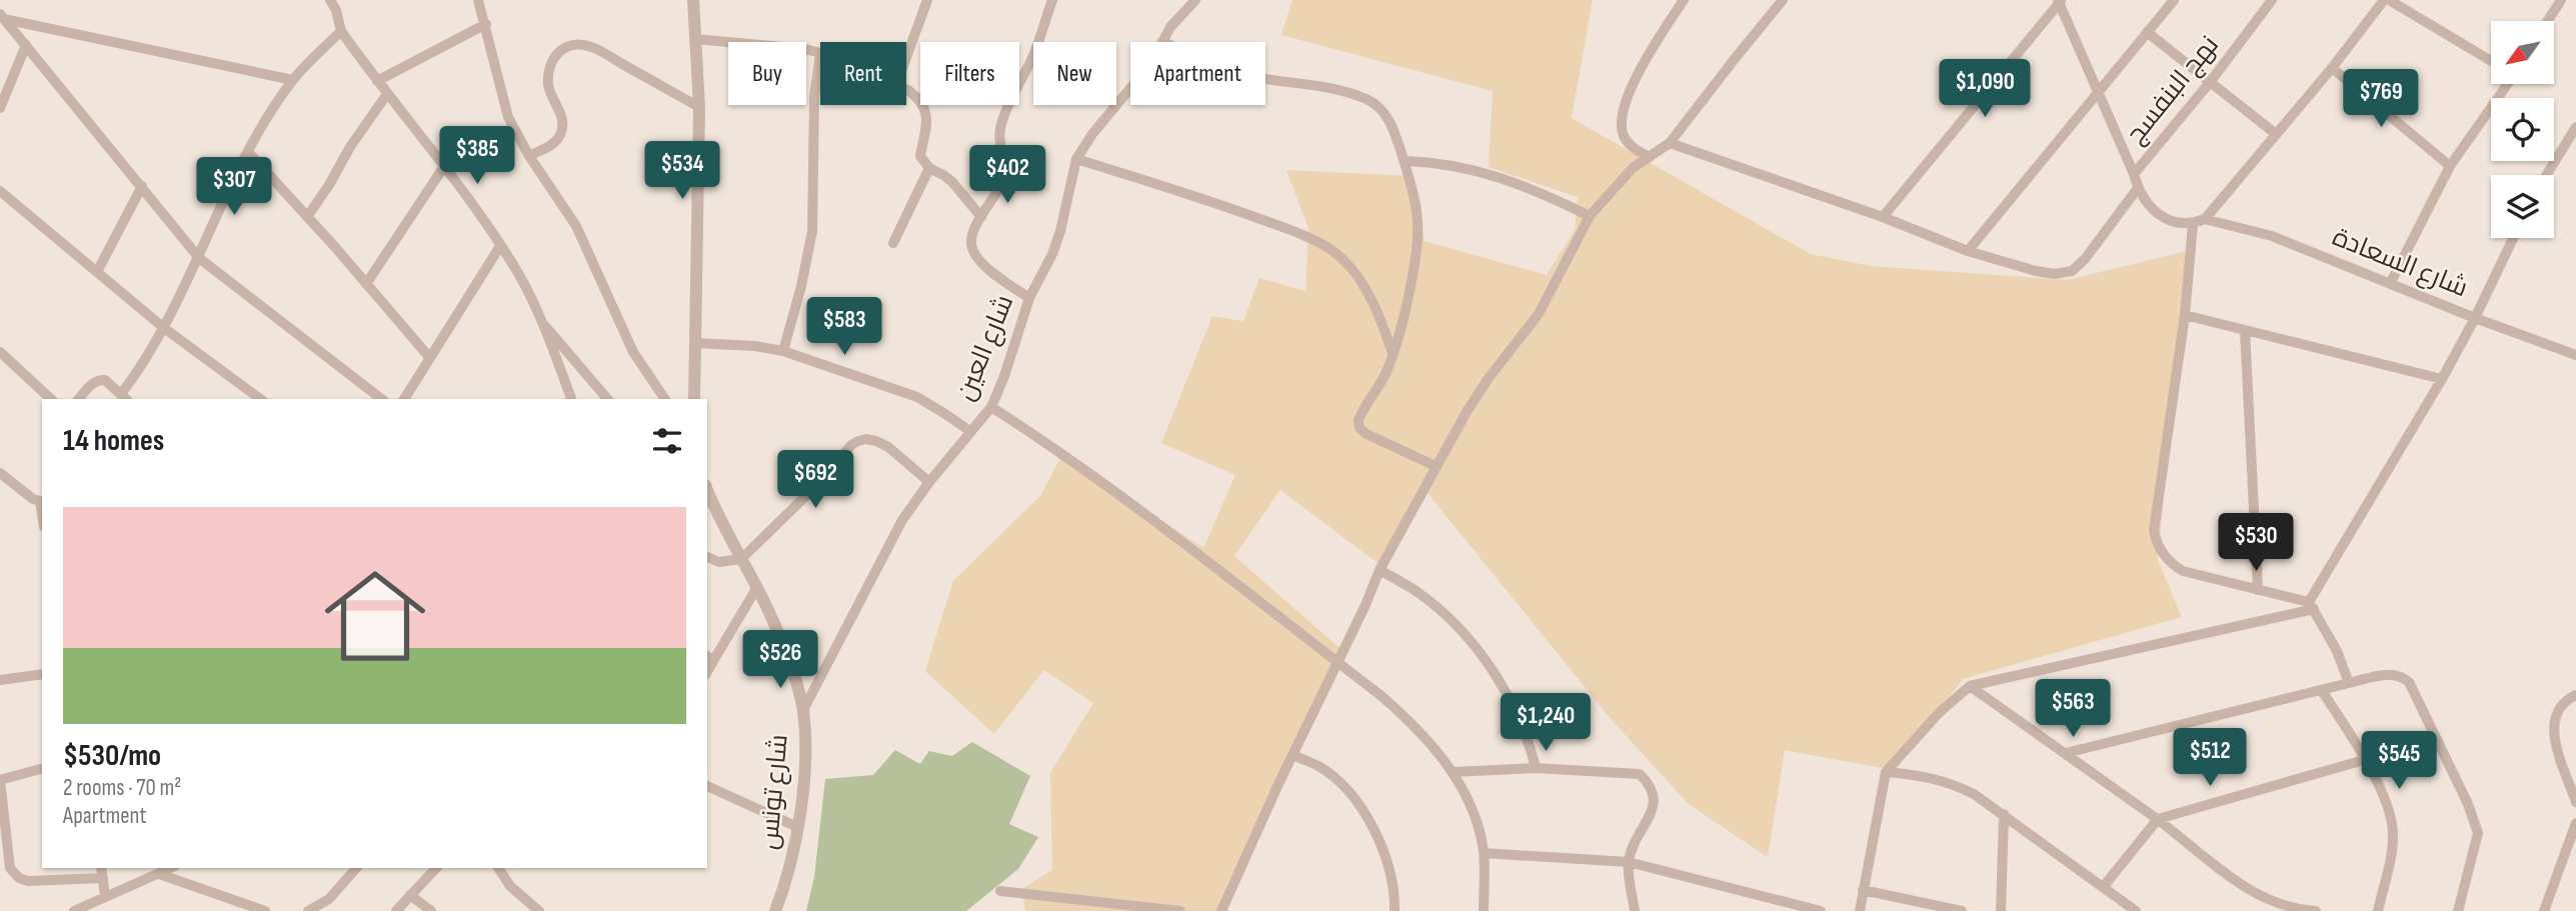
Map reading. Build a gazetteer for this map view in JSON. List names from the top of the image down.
{
  "streets": {
    "street": [
      "نهج البنفسج",
      "شارع السعادة",
      "شارع العين",
      "شارع تونس"
    ]
  },
  "crossings": [
    ["شارع العين", "شارع تونس"]
  ],
  "north": "bottom left",
  "page": {
    "chip": [
      "Buy",
      "Rent",
      "Filters",
      "New",
      "Apartment"
    ],
    "price": [
      "$1,090",
      "$769",
      "$385",
      "$534",
      "$402",
      "$307",
      "$583",
      "$692",
      "$530",
      "$526",
      "$563",
      "$1,240",
      "$512",
      "$545"
    ],
    "heading": "14 homes",
    "list": [
      {
        "name": "$530/mo",
        "note": "2 rooms · 70 m² · Apartment"
      }
    ]
  }
}
